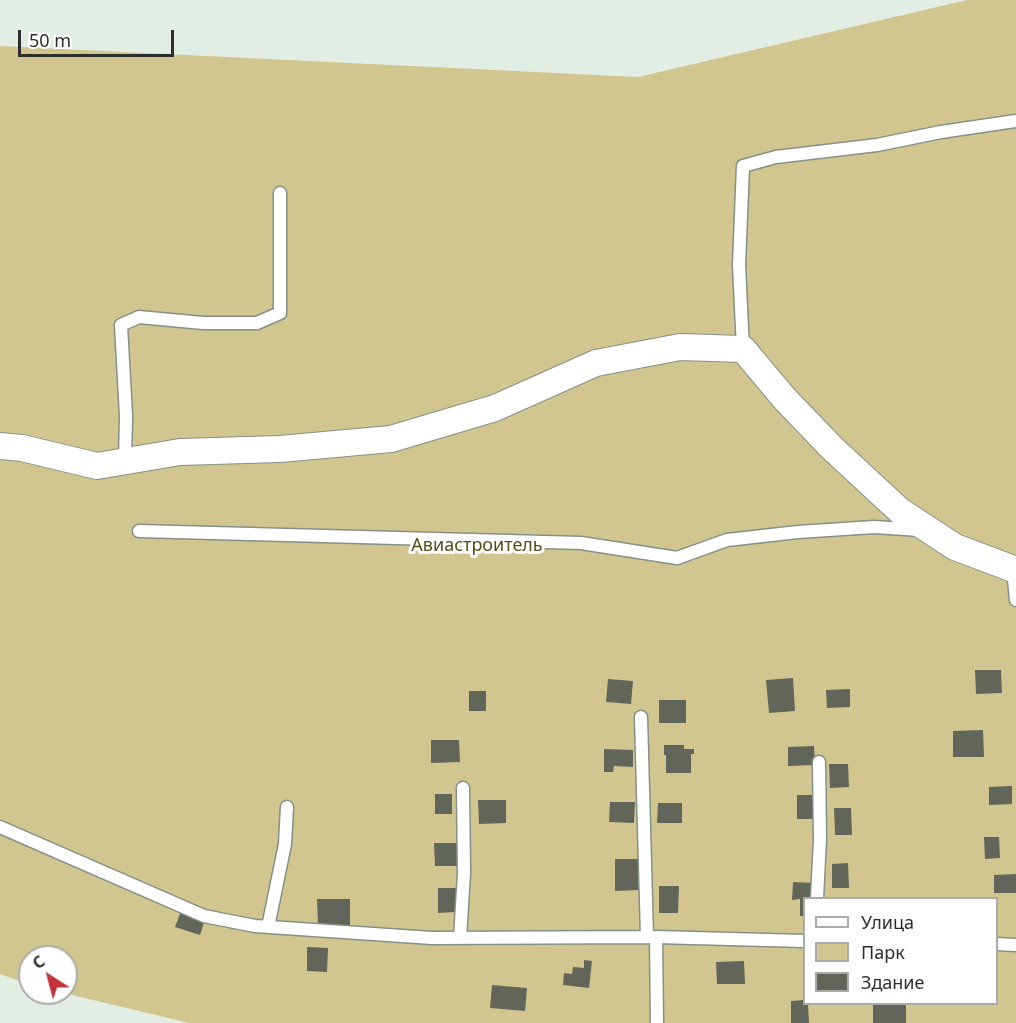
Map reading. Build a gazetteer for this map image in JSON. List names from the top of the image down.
{
  "parks": ["Авиастроитель"],
  "legend": ["Улица", "Парк", "Здание"],
  "scale_bar": "50 m",
  "north": "top left"
}
